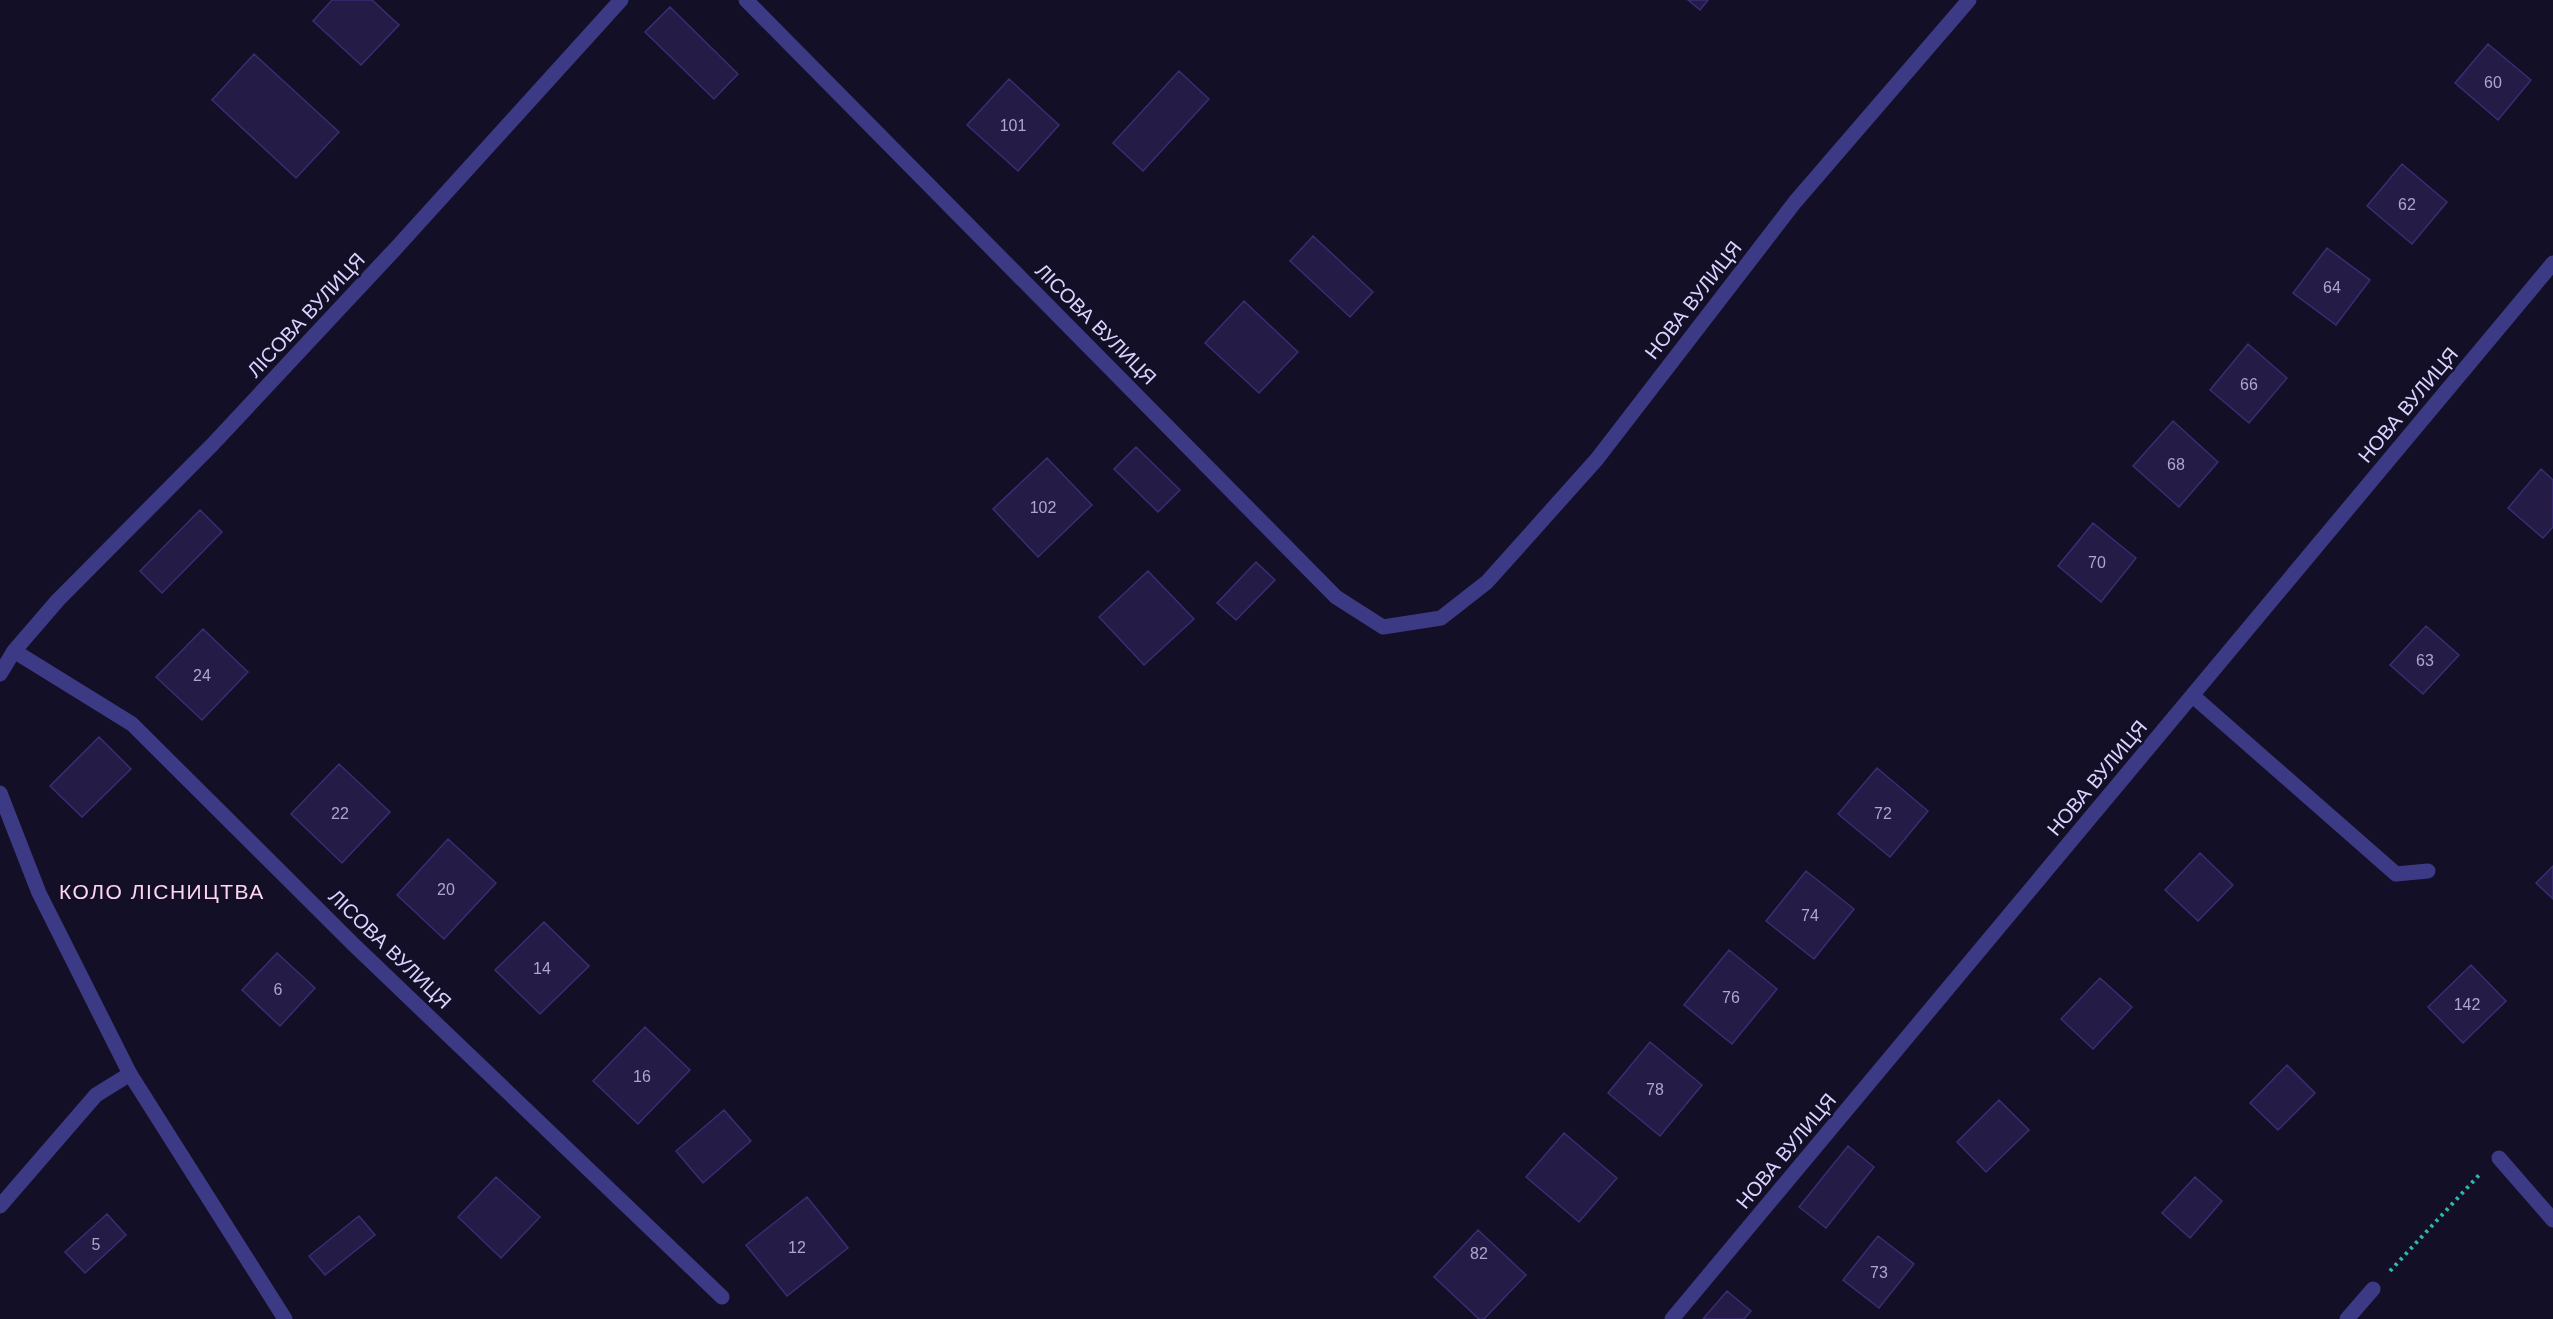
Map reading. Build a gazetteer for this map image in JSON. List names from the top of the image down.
{
  "streets": {
    "street": ["НОВА ВУЛИЦЯ", "ЛІСОВА ВУЛИЦЯ"]
  },
  "crossings": [
    ["НОВА ВУЛИЦЯ", "ЛІСОВА ВУЛИЦЯ"]
  ],
  "districts": ["КОЛО ЛІСНИЦТВА"],
  "house_numbers": [
    "60",
    "101",
    "62",
    "64",
    "66",
    "68",
    "102",
    "70",
    "63",
    "24",
    "22",
    "72",
    "20",
    "74",
    "14",
    "6",
    "76",
    "142",
    "16",
    "78",
    "5",
    "12",
    "82",
    "73"
  ]
}
